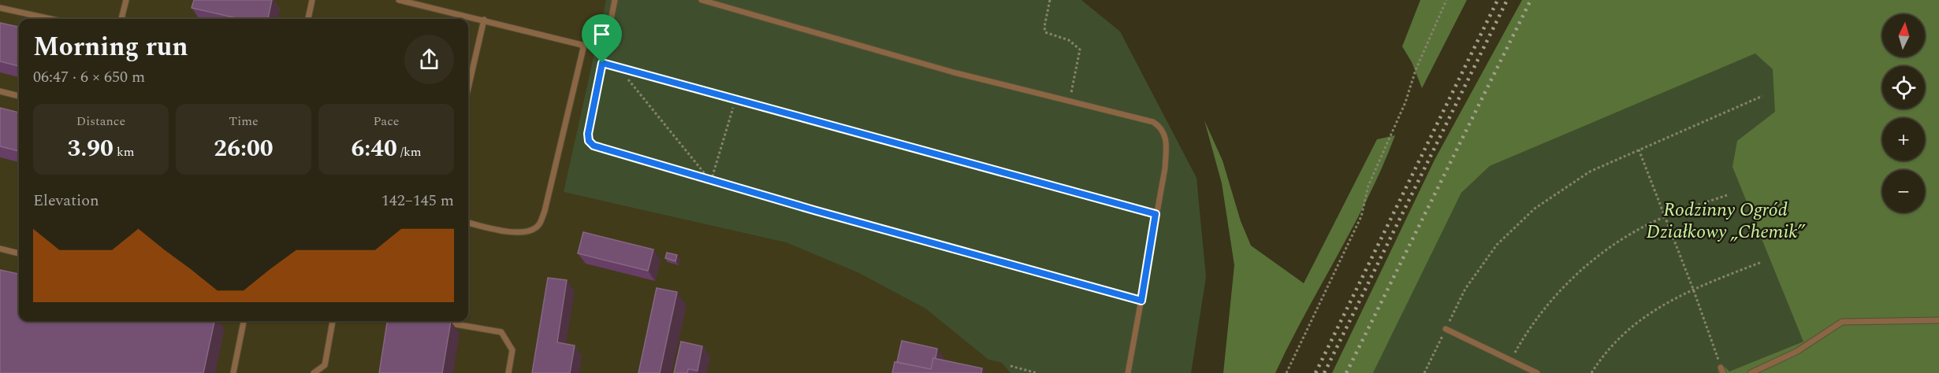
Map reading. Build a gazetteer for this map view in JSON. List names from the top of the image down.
{
  "parks": ["Rodzinny Ogród Działkowy „Chemik”"],
  "north": "top",
  "page": {
    "map_buttons": ["+", "−"],
    "heading": ["Morning run", "06:47 · 6 × 650 m"],
    "stats": [
      ["Distance", "3.90 km"],
      ["Time", "26:00"],
      ["Pace", "6:40 /km"]
    ],
    "chart": ["Elevation", "142–145 m"]
  }
}
